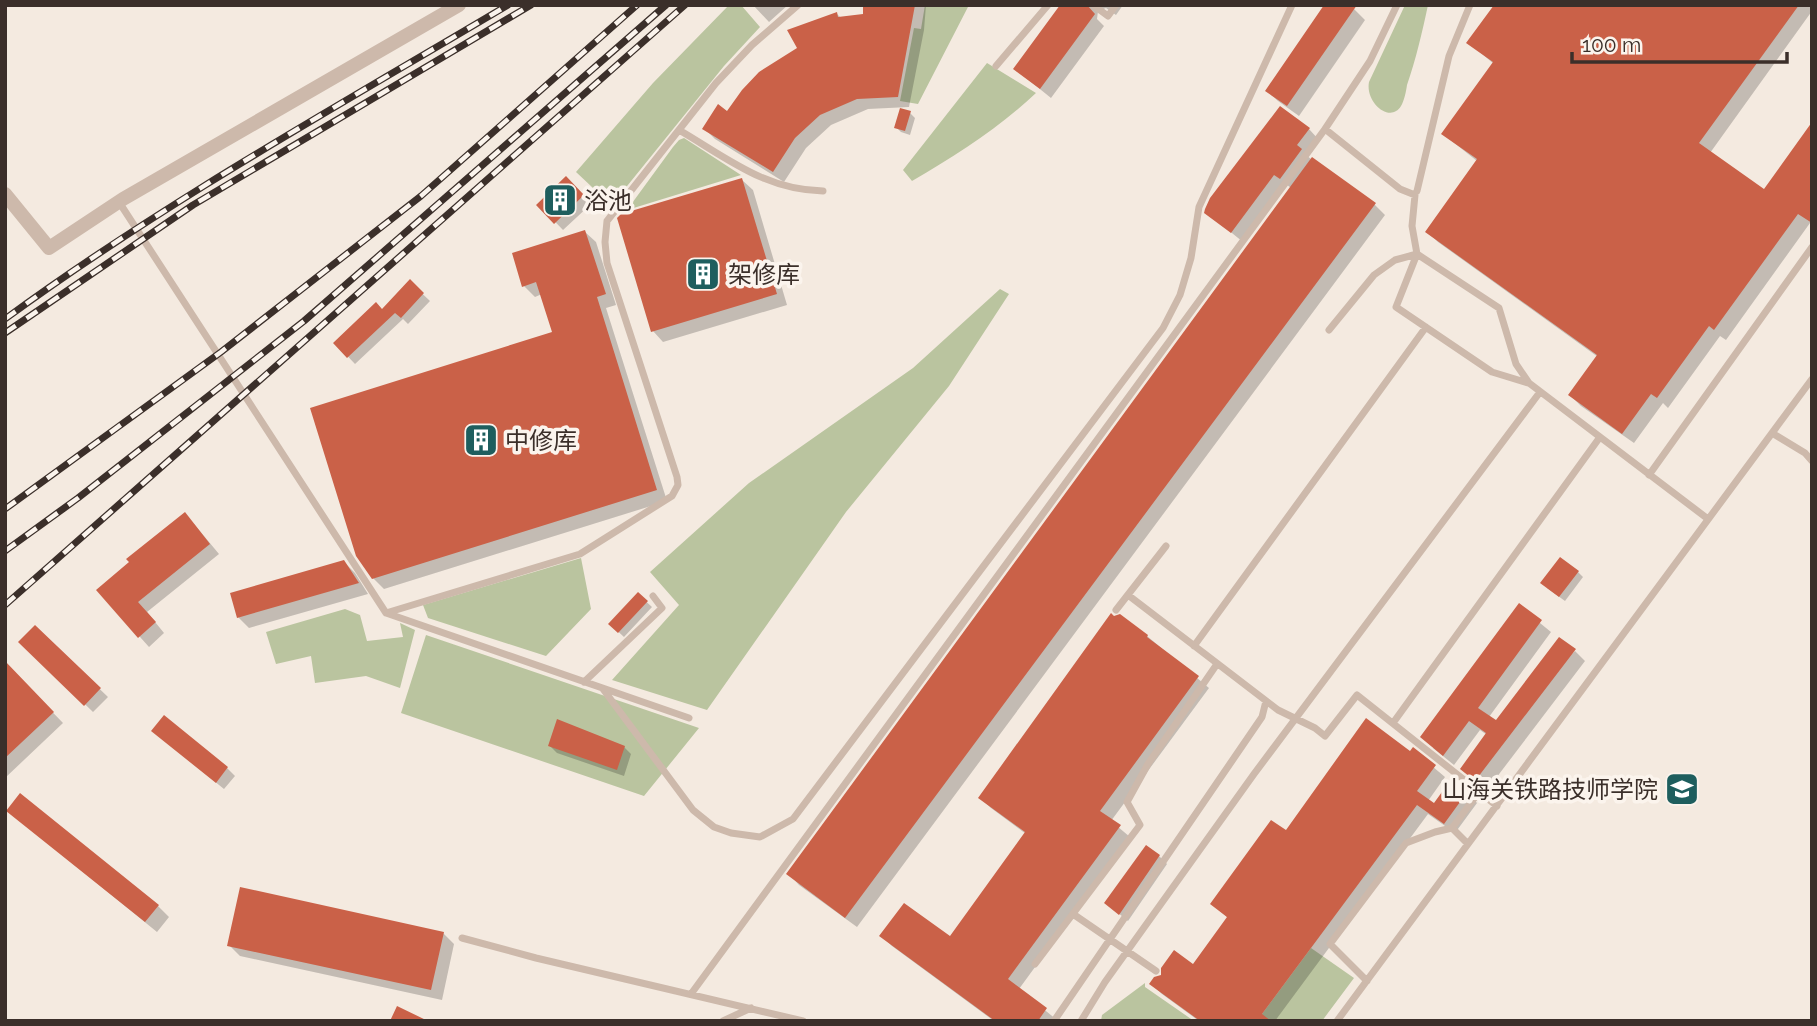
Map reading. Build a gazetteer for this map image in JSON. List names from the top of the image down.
{
  "places": {
    "building": ["浴池", "架修库", "中修库"],
    "school or university": ["山海关铁路技师学院"]
  },
  "scale_bar": "100 m"
}
